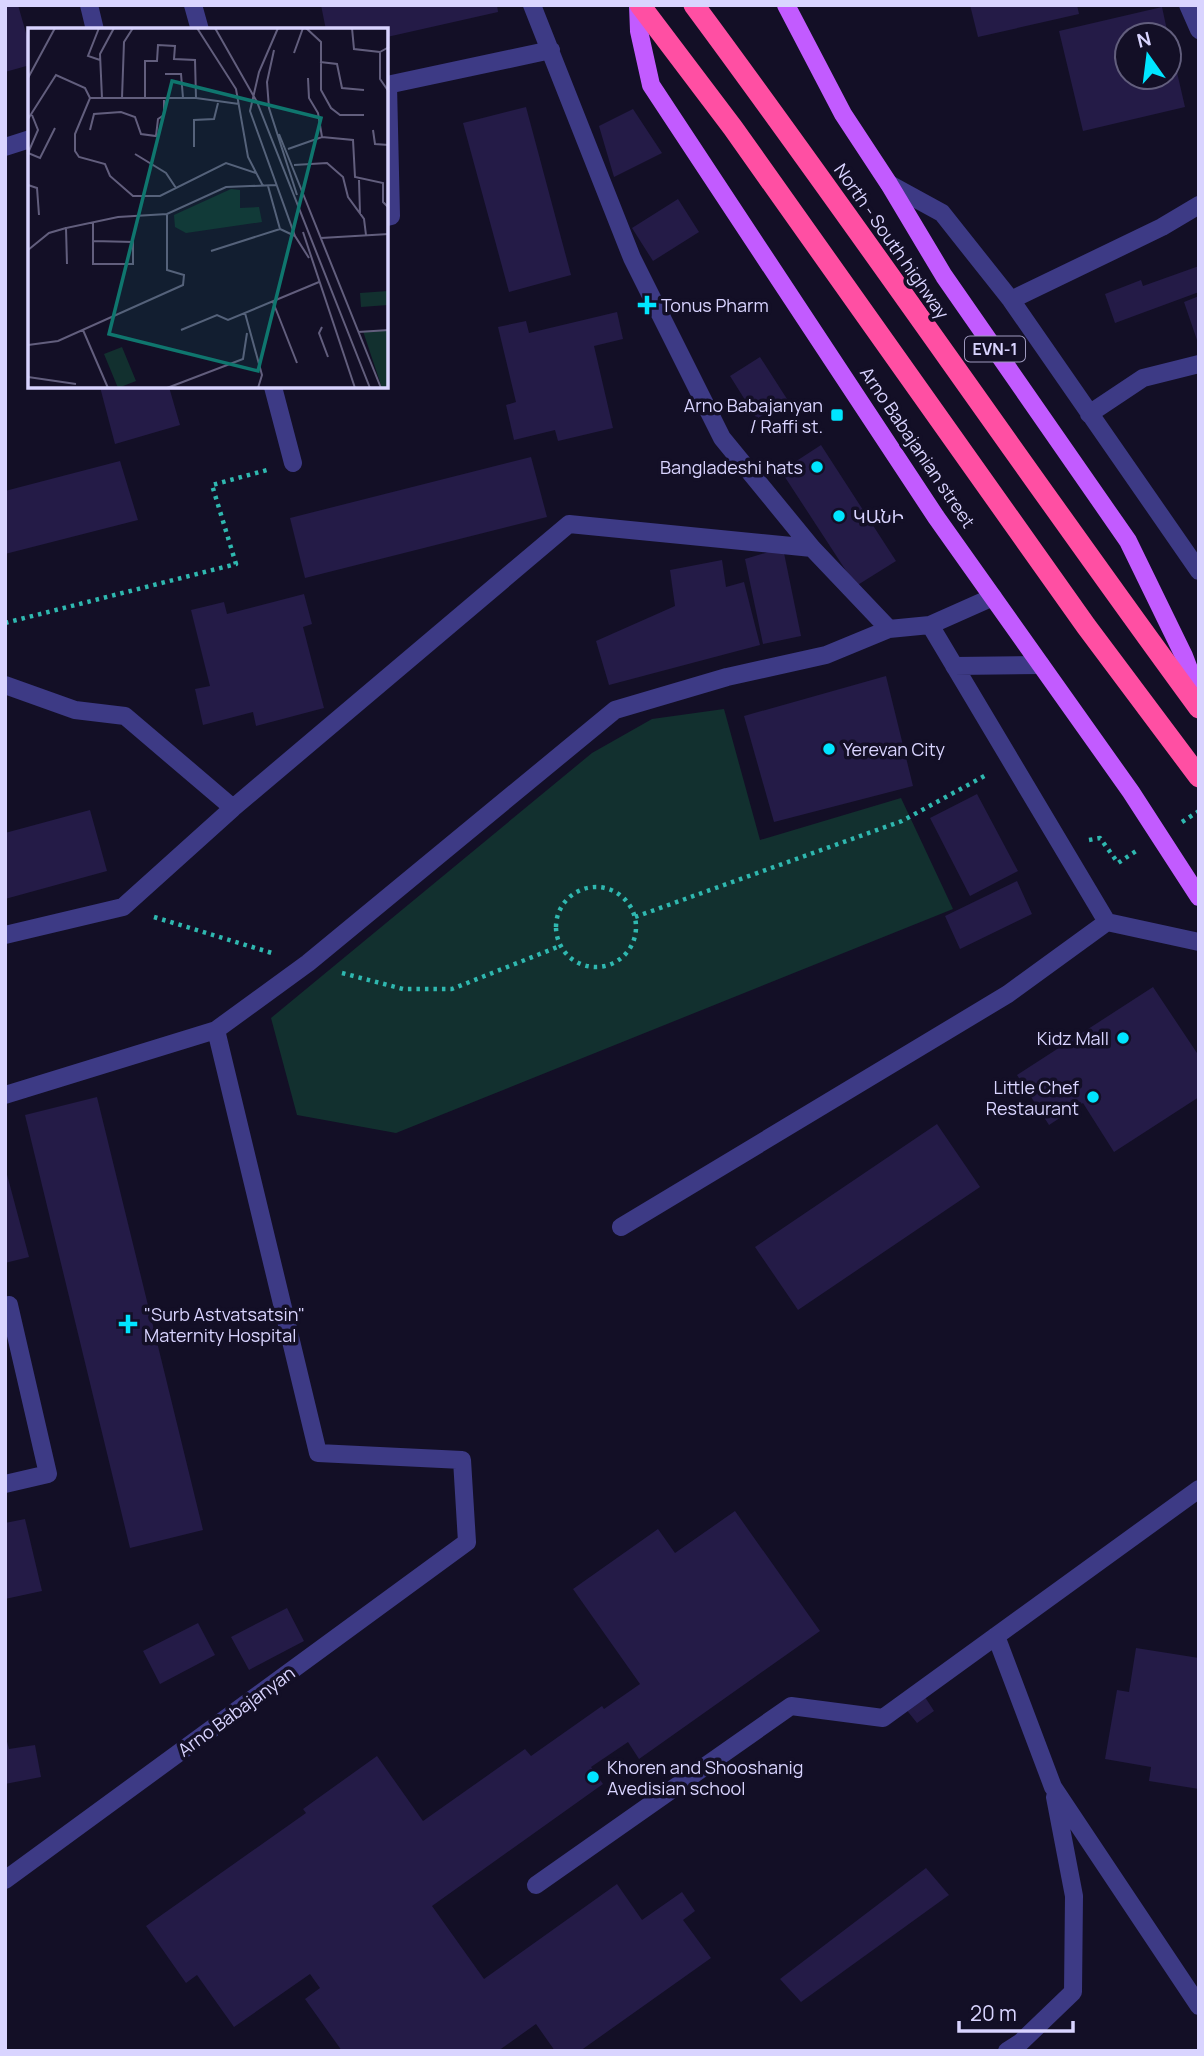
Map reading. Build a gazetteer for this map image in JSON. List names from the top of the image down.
{
  "streets": {
    "highway": ["North - South highway", "Arno Babajanian street"],
    "main road": ["EVN-1"],
    "lane": ["Arno Babajanyan"]
  },
  "places": {
    "health": ["Tonus Pharm", "\"Surb Astvatsatsin\" Maternity Hospital"],
    "transit": ["Arno Babajanyan / Raffi st."],
    "other": [
      "Bangladeshi hats",
      "ԿԱՆԻ",
      "Yerevan City",
      "Kidz Mall",
      "Little Chef Restaurant",
      "Khoren and Shooshanig Avedisian school"
    ]
  },
  "scale_bar": "20 m",
  "north": "top"
}
